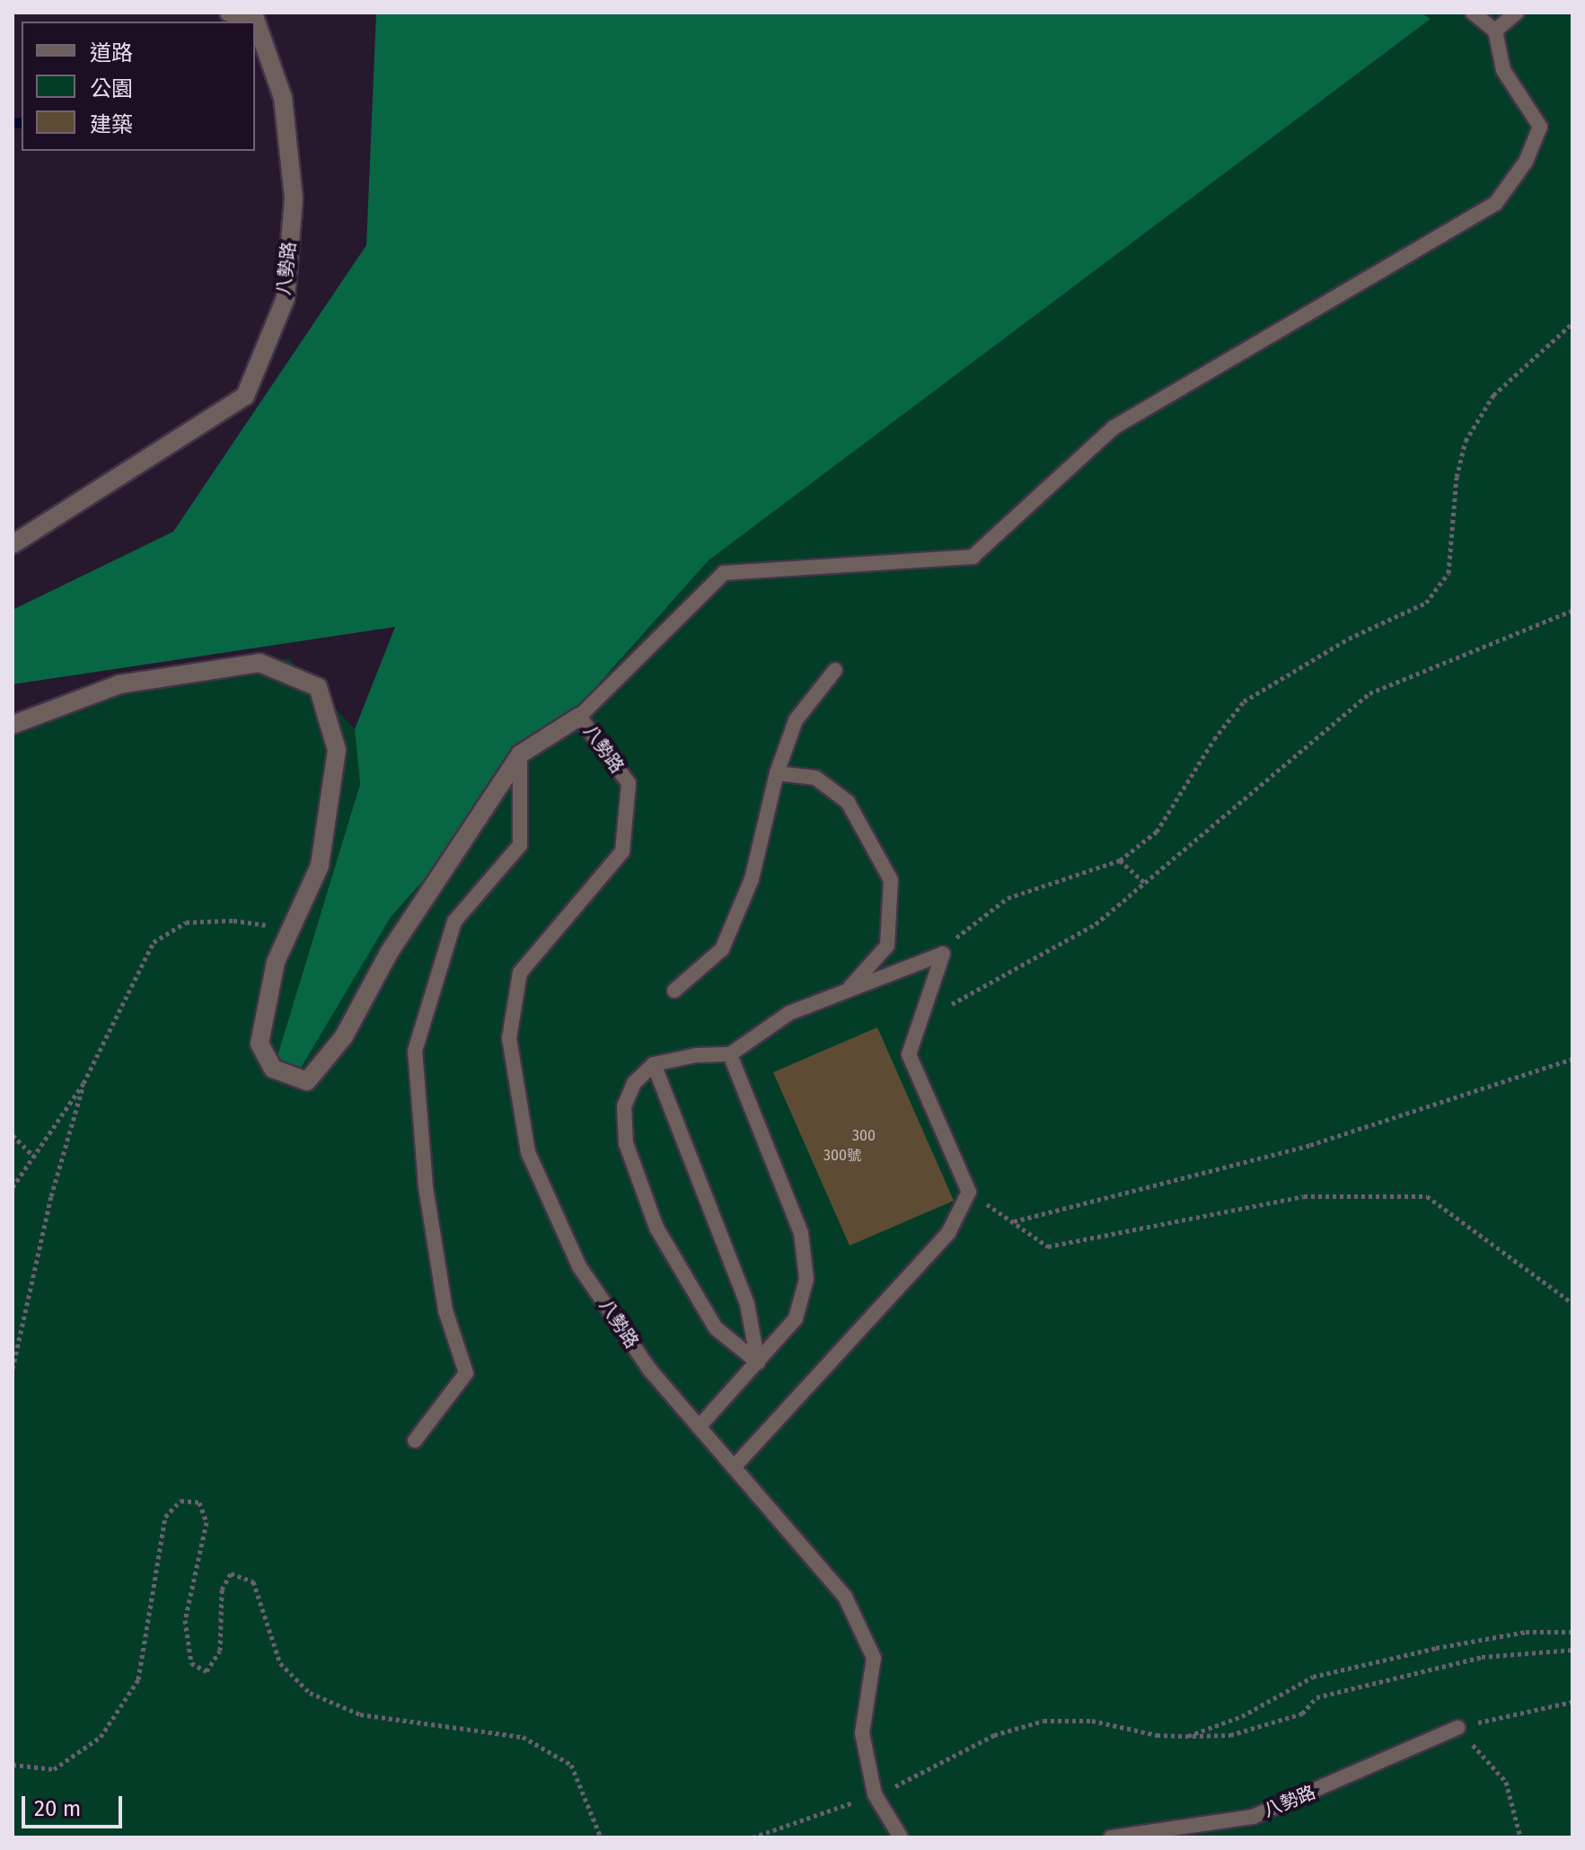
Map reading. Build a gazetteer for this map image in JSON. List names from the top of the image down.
{
  "streets": {
    "street": ["八勢路"]
  },
  "house_numbers": ["300", "300號"],
  "legend": ["道路", "公園", "建築"],
  "scale_bar": "20 m"
}
